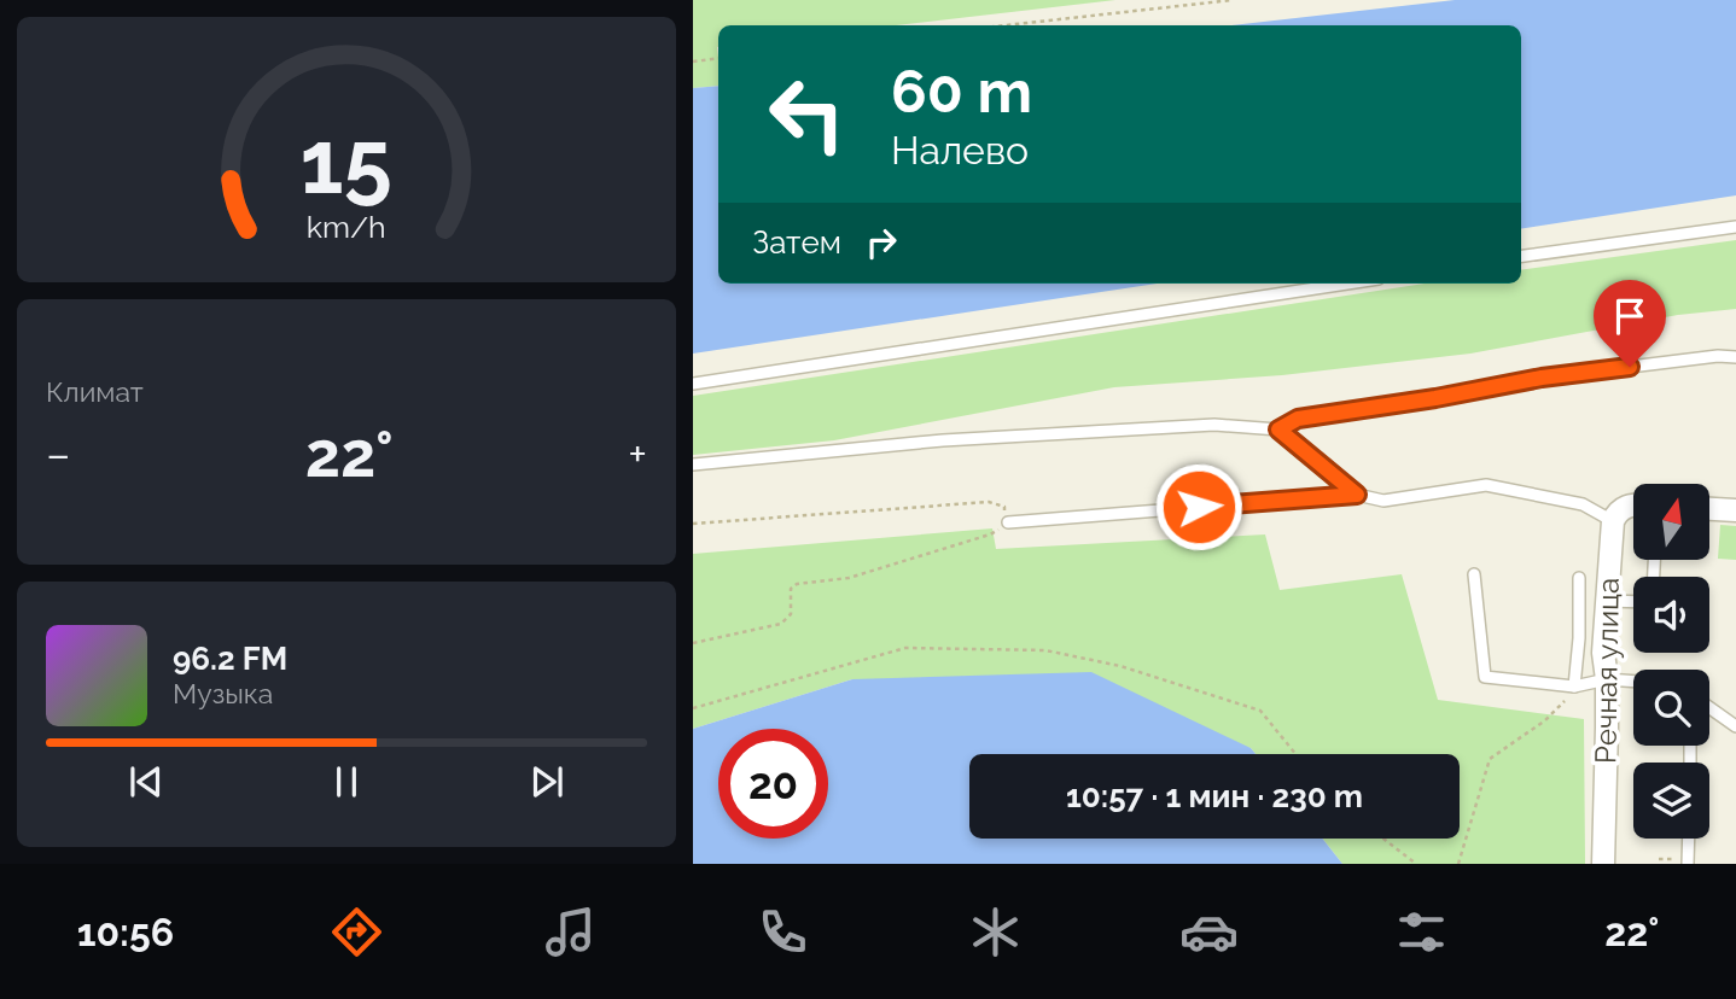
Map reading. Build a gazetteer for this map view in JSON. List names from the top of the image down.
{
  "streets": {
    "street": ["Речная улица"]
  },
  "north": "top",
  "page": {
    "turn": ["60 m", "Налево"],
    "then": "Затем",
    "tile": "Климат",
    "heat": ["−", "22°", "+"],
    "song": ["96.2 FM", "Музыка"],
    "limit": "20",
    "trip": "10:57 · 1 мин · 230 m",
    "tabs": ["10:56", "22°"],
    "gauge": ["15", "km/h"]
  }
}
